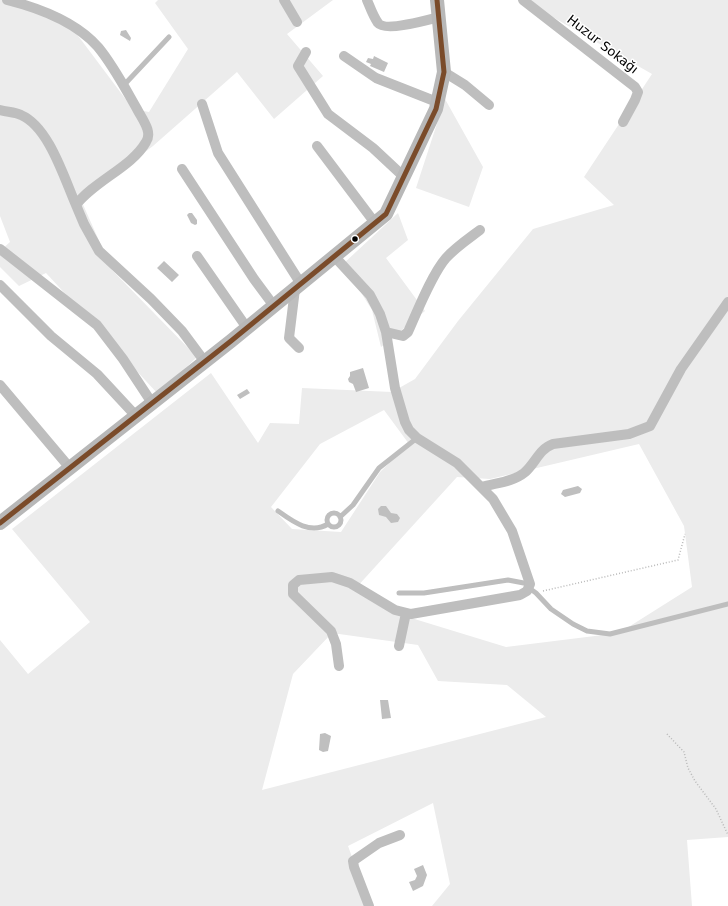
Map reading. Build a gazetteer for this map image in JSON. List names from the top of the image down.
{
  "streets": {
    "street": ["Huzur Sokağı"]
  }
}
